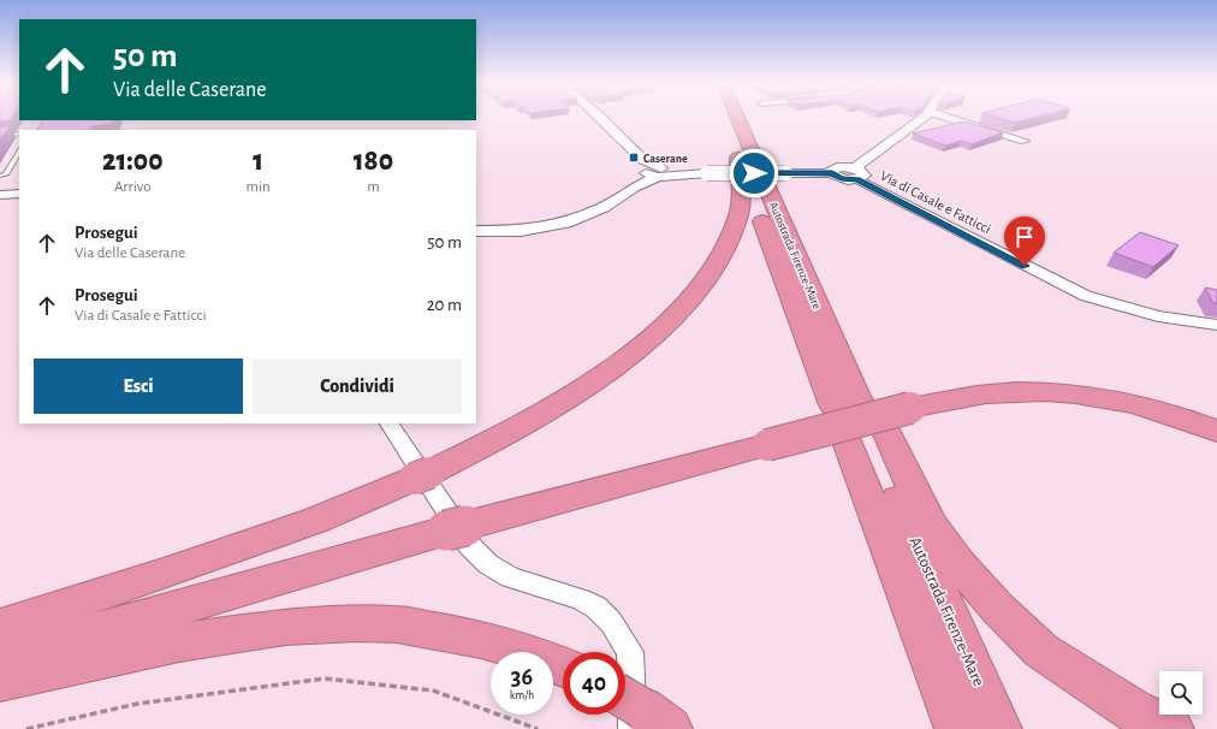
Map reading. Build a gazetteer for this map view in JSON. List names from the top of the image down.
{
  "streets": {
    "highway": ["Autostrada Firenze-Mare"],
    "street": ["Via di Casale e Fatticci"]
  },
  "places": {
    "transit": ["Caserane"]
  },
  "page": {
    "turn": ["50 m", "Via delle Caserane"],
    "eta": [
      "21:00",
      "Arrivo",
      "1",
      "min",
      "180",
      "m"
    ],
    "list": [
      {
        "name": "Prosegui",
        "note": "Via delle Caserane",
        "value": "50 m"
      },
      {
        "name": "Prosegui",
        "note": "Via di Casale e Fatticci",
        "value": "20 m"
      }
    ],
    "buttons": ["Esci", "Condividi"],
    "speed": "36 km/h",
    "limit": "40"
  }
}
